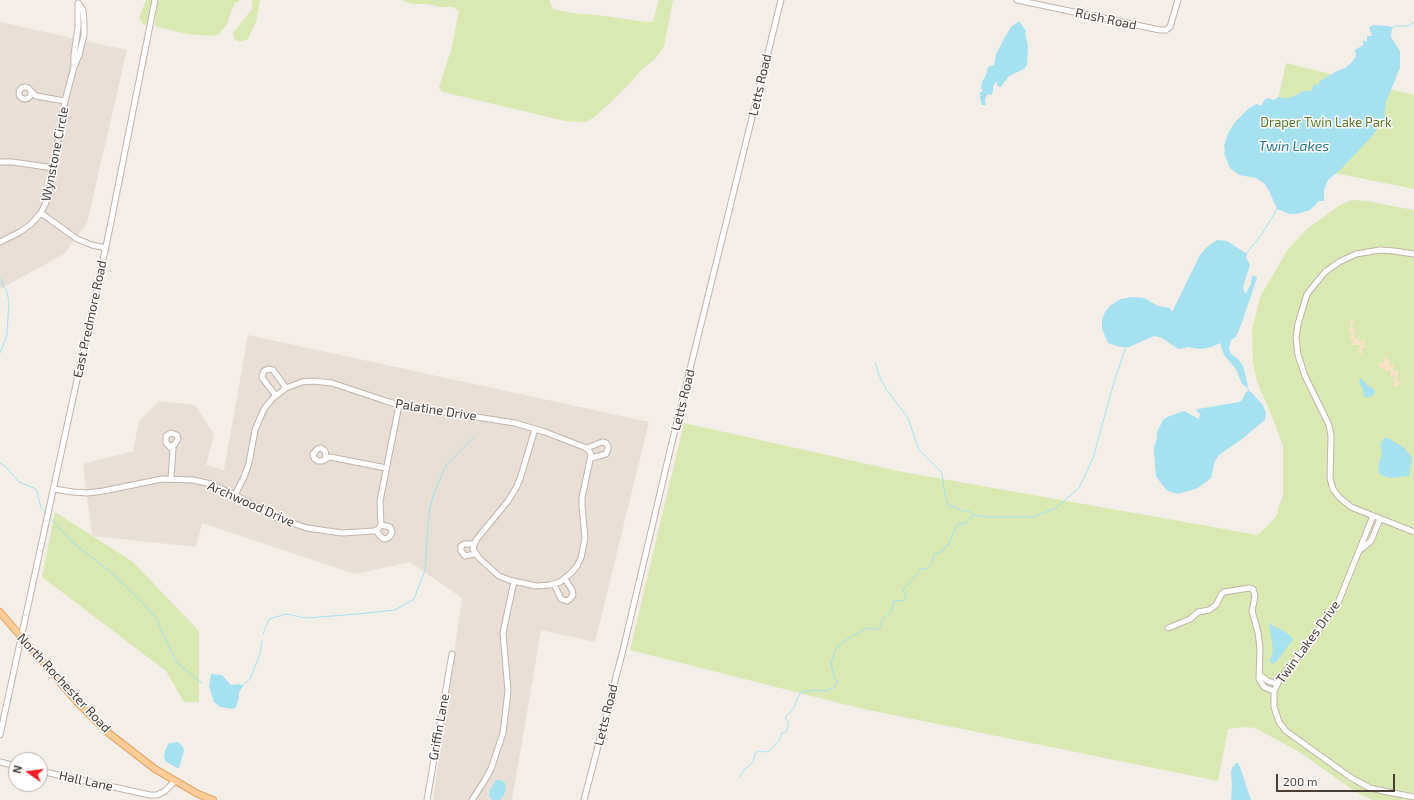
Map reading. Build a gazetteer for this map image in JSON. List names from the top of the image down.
{
  "streets": {
    "main road": ["North Rochester Road"],
    "street": [
      "Rush Road",
      "Letts Road",
      "Wynstone Circle",
      "East Predmore Road",
      "Palatine Drive",
      "Archwood Drive",
      "Twin Lakes Drive",
      "Griffin Lane",
      "Hall Lane"
    ]
  },
  "crossings": [
    ["East Predmore Road", "Archwood Drive"],
    ["East Predmore Road", "North Rochester Road"],
    ["Palatine Drive", "Archwood Drive"],
    ["North Rochester Road", "Hall Lane"]
  ],
  "water": ["Twin Lakes"],
  "parks": ["Draper Twin Lake Park"],
  "scale_bar": "200 m",
  "north": "left"
}
